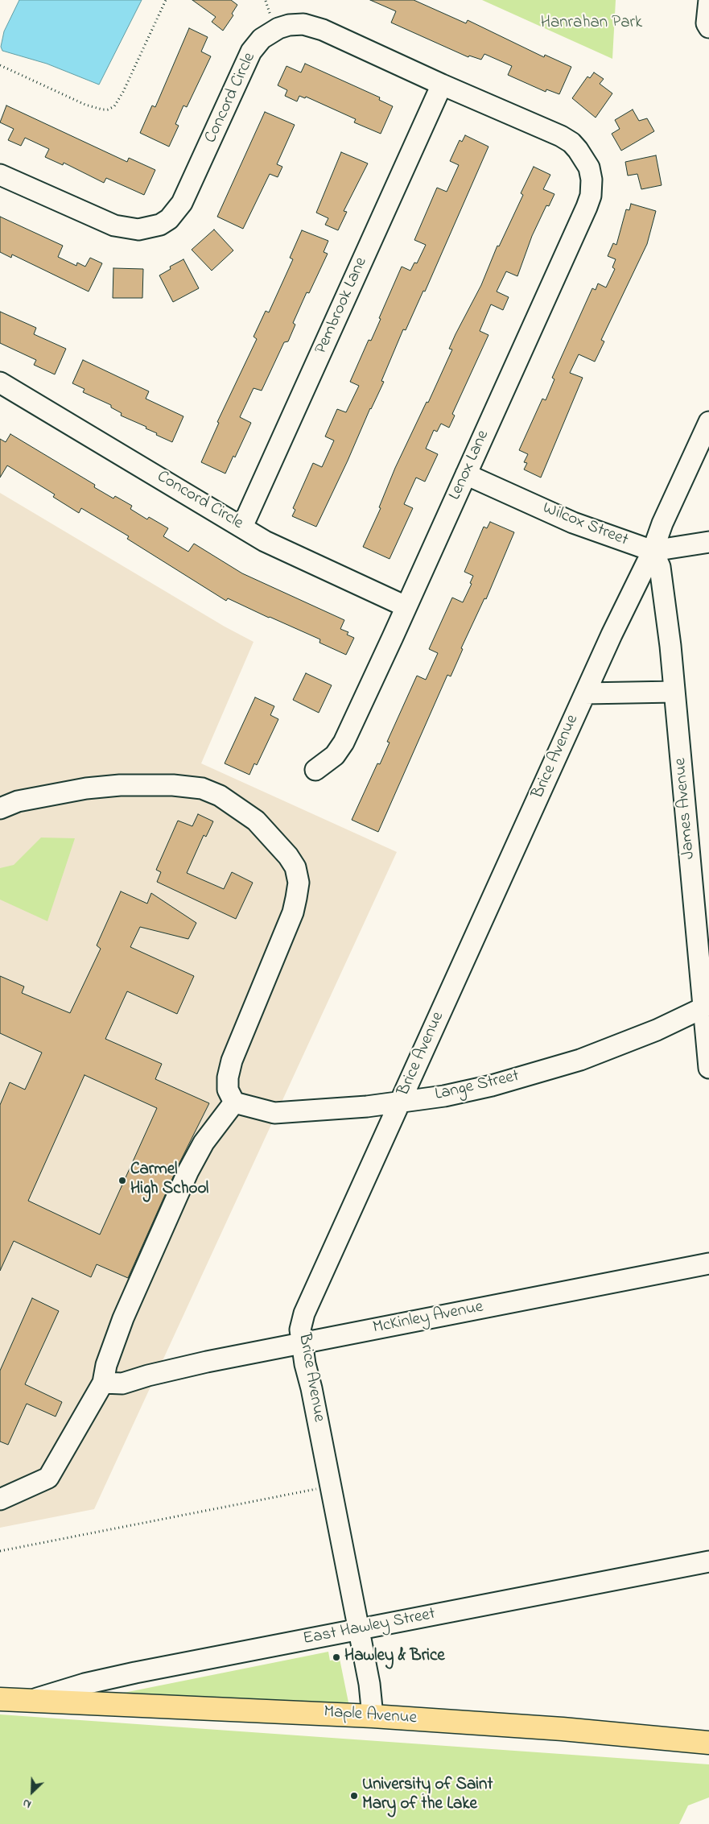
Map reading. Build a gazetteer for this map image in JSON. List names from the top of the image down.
{
  "streets": {
    "main road": ["Maple Avenue"],
    "street": [
      "Concord Circle",
      "Pembrook Lane",
      "Lenox Lane",
      "Wilcox Street",
      "Brice Avenue",
      "James Avenue",
      "Lange Street",
      "McKinley Avenue",
      "East Hawley Street"
    ]
  },
  "crossings": [
    ["Concord Circle", "Pembrook Lane"],
    ["Concord Circle", "Lenox Lane"],
    ["Lenox Lane", "Wilcox Street"],
    ["Wilcox Street", "Brice Avenue"],
    ["Wilcox Street", "James Avenue"],
    ["Brice Avenue", "James Avenue"],
    ["Brice Avenue", "Lange Street"],
    ["Brice Avenue", "McKinley Avenue"],
    ["Brice Avenue", "East Hawley Street"],
    ["Brice Avenue", "Maple Avenue"],
    ["James Avenue", "Lange Street"],
    ["East Hawley Street", "Maple Avenue"]
  ],
  "parks": ["Hanrahan Park"],
  "places": ["Carmel High School", "Hawley & Brice", "University of Saint Mary of the Lake"],
  "north": "bottom left"
}
